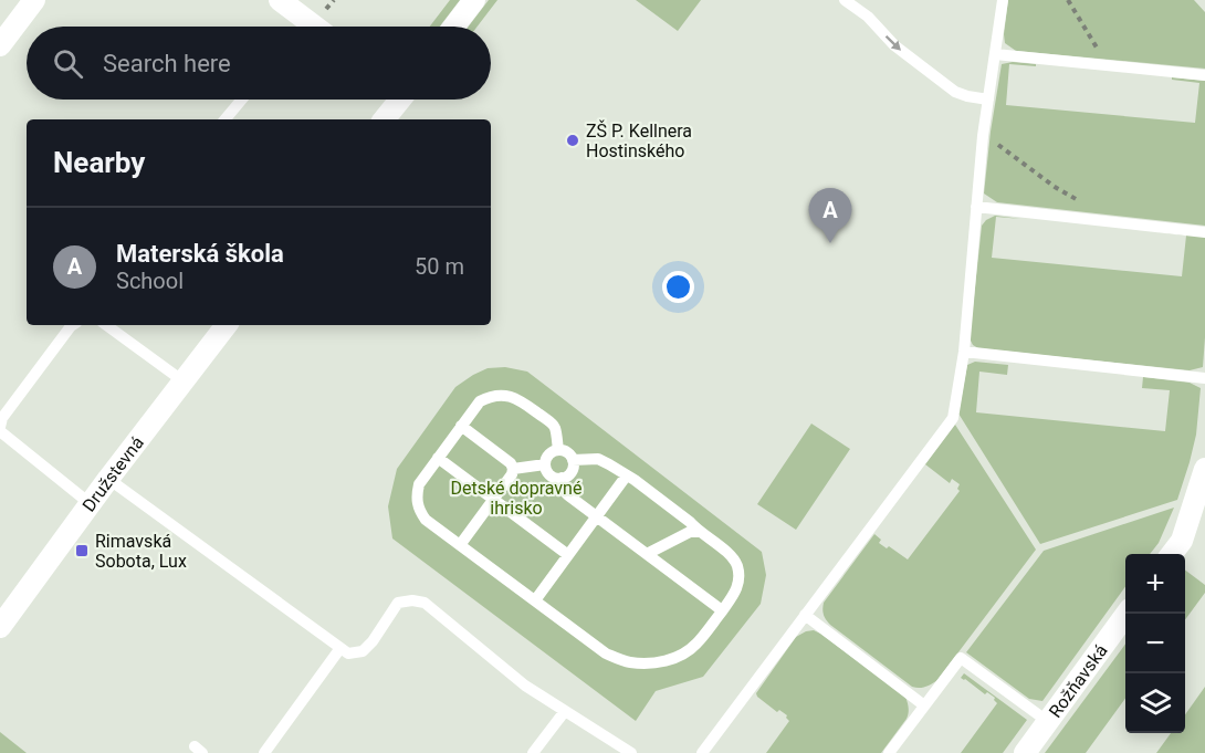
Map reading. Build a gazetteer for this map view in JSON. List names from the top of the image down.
{
  "streets": {
    "street": ["Družstevná", "Rožňavská"]
  },
  "parks": ["Detské dopravné ihrisko"],
  "places": {
    "other": ["ZŠ P. Kellnera Hostinského"],
    "transit": ["Rimavská Sobota, Lux"]
  },
  "page": {
    "search": "Search here",
    "heading": "Nearby",
    "pins": "A",
    "list": [
      {
        "mark": "A",
        "name": "Materská škola",
        "note": "School",
        "value": "50 m"
      }
    ],
    "map_buttons": ["+", "−"]
  }
}
